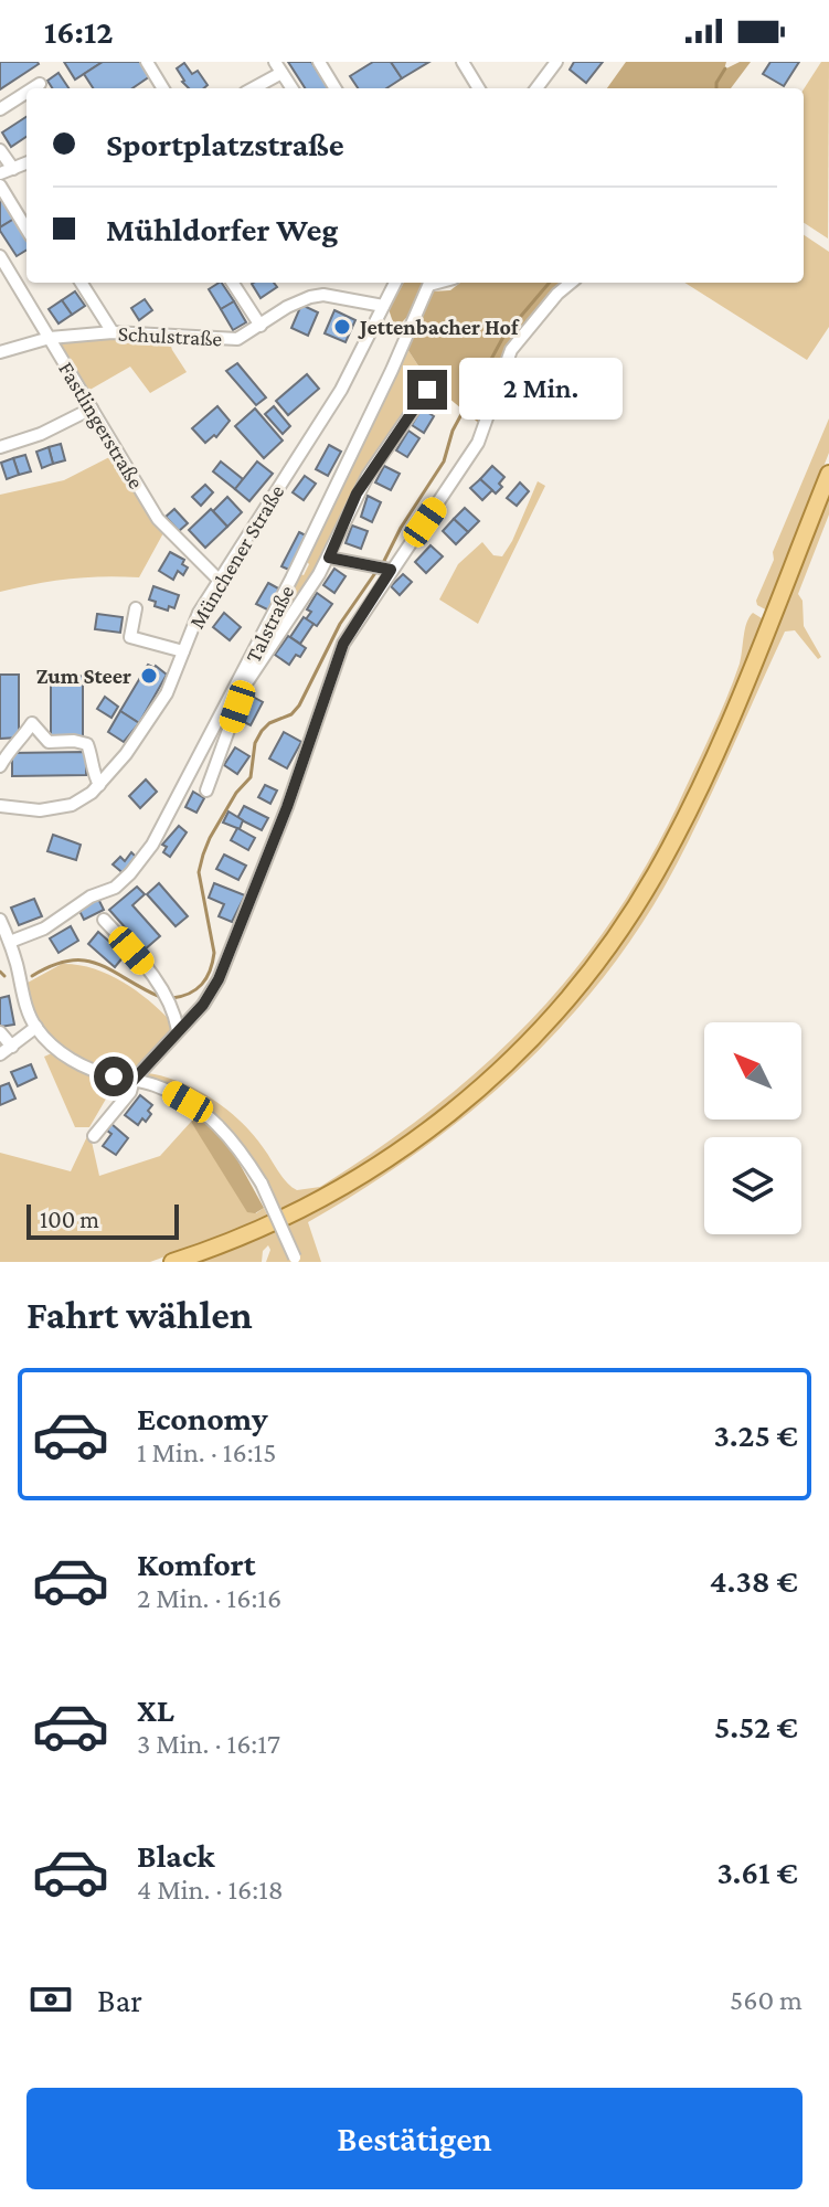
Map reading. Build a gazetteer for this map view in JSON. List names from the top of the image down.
{
  "streets": {
    "street": [
      "Schulstraße",
      "Fastlingerstraße",
      "Münchener Straße",
      "Talstraße"
    ]
  },
  "crossings": [
    ["Schulstraße", "Fastlingerstraße"],
    ["Schulstraße", "Münchener Straße"],
    ["Fastlingerstraße", "Münchener Straße"]
  ],
  "places": ["Jettenbacher Hof", "Zum Steer"],
  "scale_bar": "100 m",
  "north": "top left",
  "page": {
    "status": "16:12",
    "banner": ["Sportplatzstraße", "Mühldorfer Weg"],
    "bubble": "2 Min.",
    "scale": "100 m",
    "heading": "Fahrt wählen",
    "list": [
      {
        "name": "Economy",
        "note": "1 Min. · 16:15",
        "value": "3.25 €"
      },
      {
        "name": "Komfort",
        "note": "2 Min. · 16:16",
        "value": "4.38 €"
      },
      {
        "name": "XL",
        "note": "3 Min. · 16:17",
        "value": "5.52 €"
      },
      {
        "name": "Black",
        "note": "4 Min. · 16:18",
        "value": "3.61 €"
      }
    ],
    "pay": ["Bar", "560 m"],
    "buttons": "Bestätigen"
  }
}
